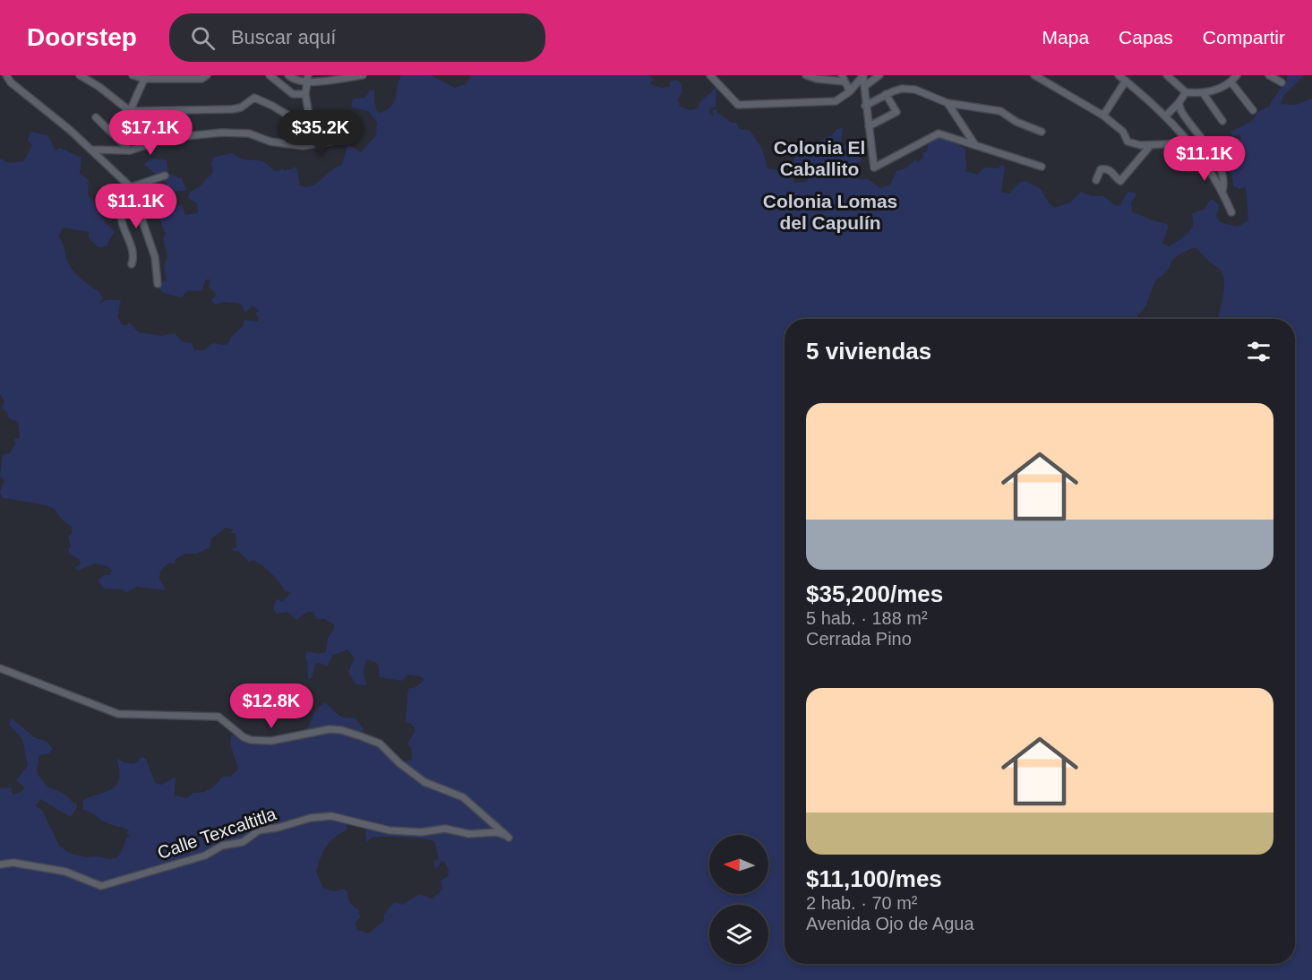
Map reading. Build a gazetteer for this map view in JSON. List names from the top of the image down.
{
  "streets": {
    "street": ["Calle Texcaltitla"]
  },
  "districts": ["Colonia El Caballito", "Colonia Lomas del Capulín"],
  "north": "left",
  "page": {
    "header": "Doorstep",
    "search": "Buscar aquí",
    "nav": ["Mapa", "Capas", "Compartir"],
    "price": [
      "$17.1K",
      "$35.2K",
      "$11.1K",
      "$11.1K",
      "$12.8K"
    ],
    "heading": "5 viviendas",
    "list": [
      {
        "name": "$35,200/mes",
        "note": "5 hab. · 188 m² · Cerrada Pino"
      },
      {
        "name": "$11,100/mes",
        "note": "2 hab. · 70 m² · Avenida Ojo de Agua"
      }
    ]
  }
}
